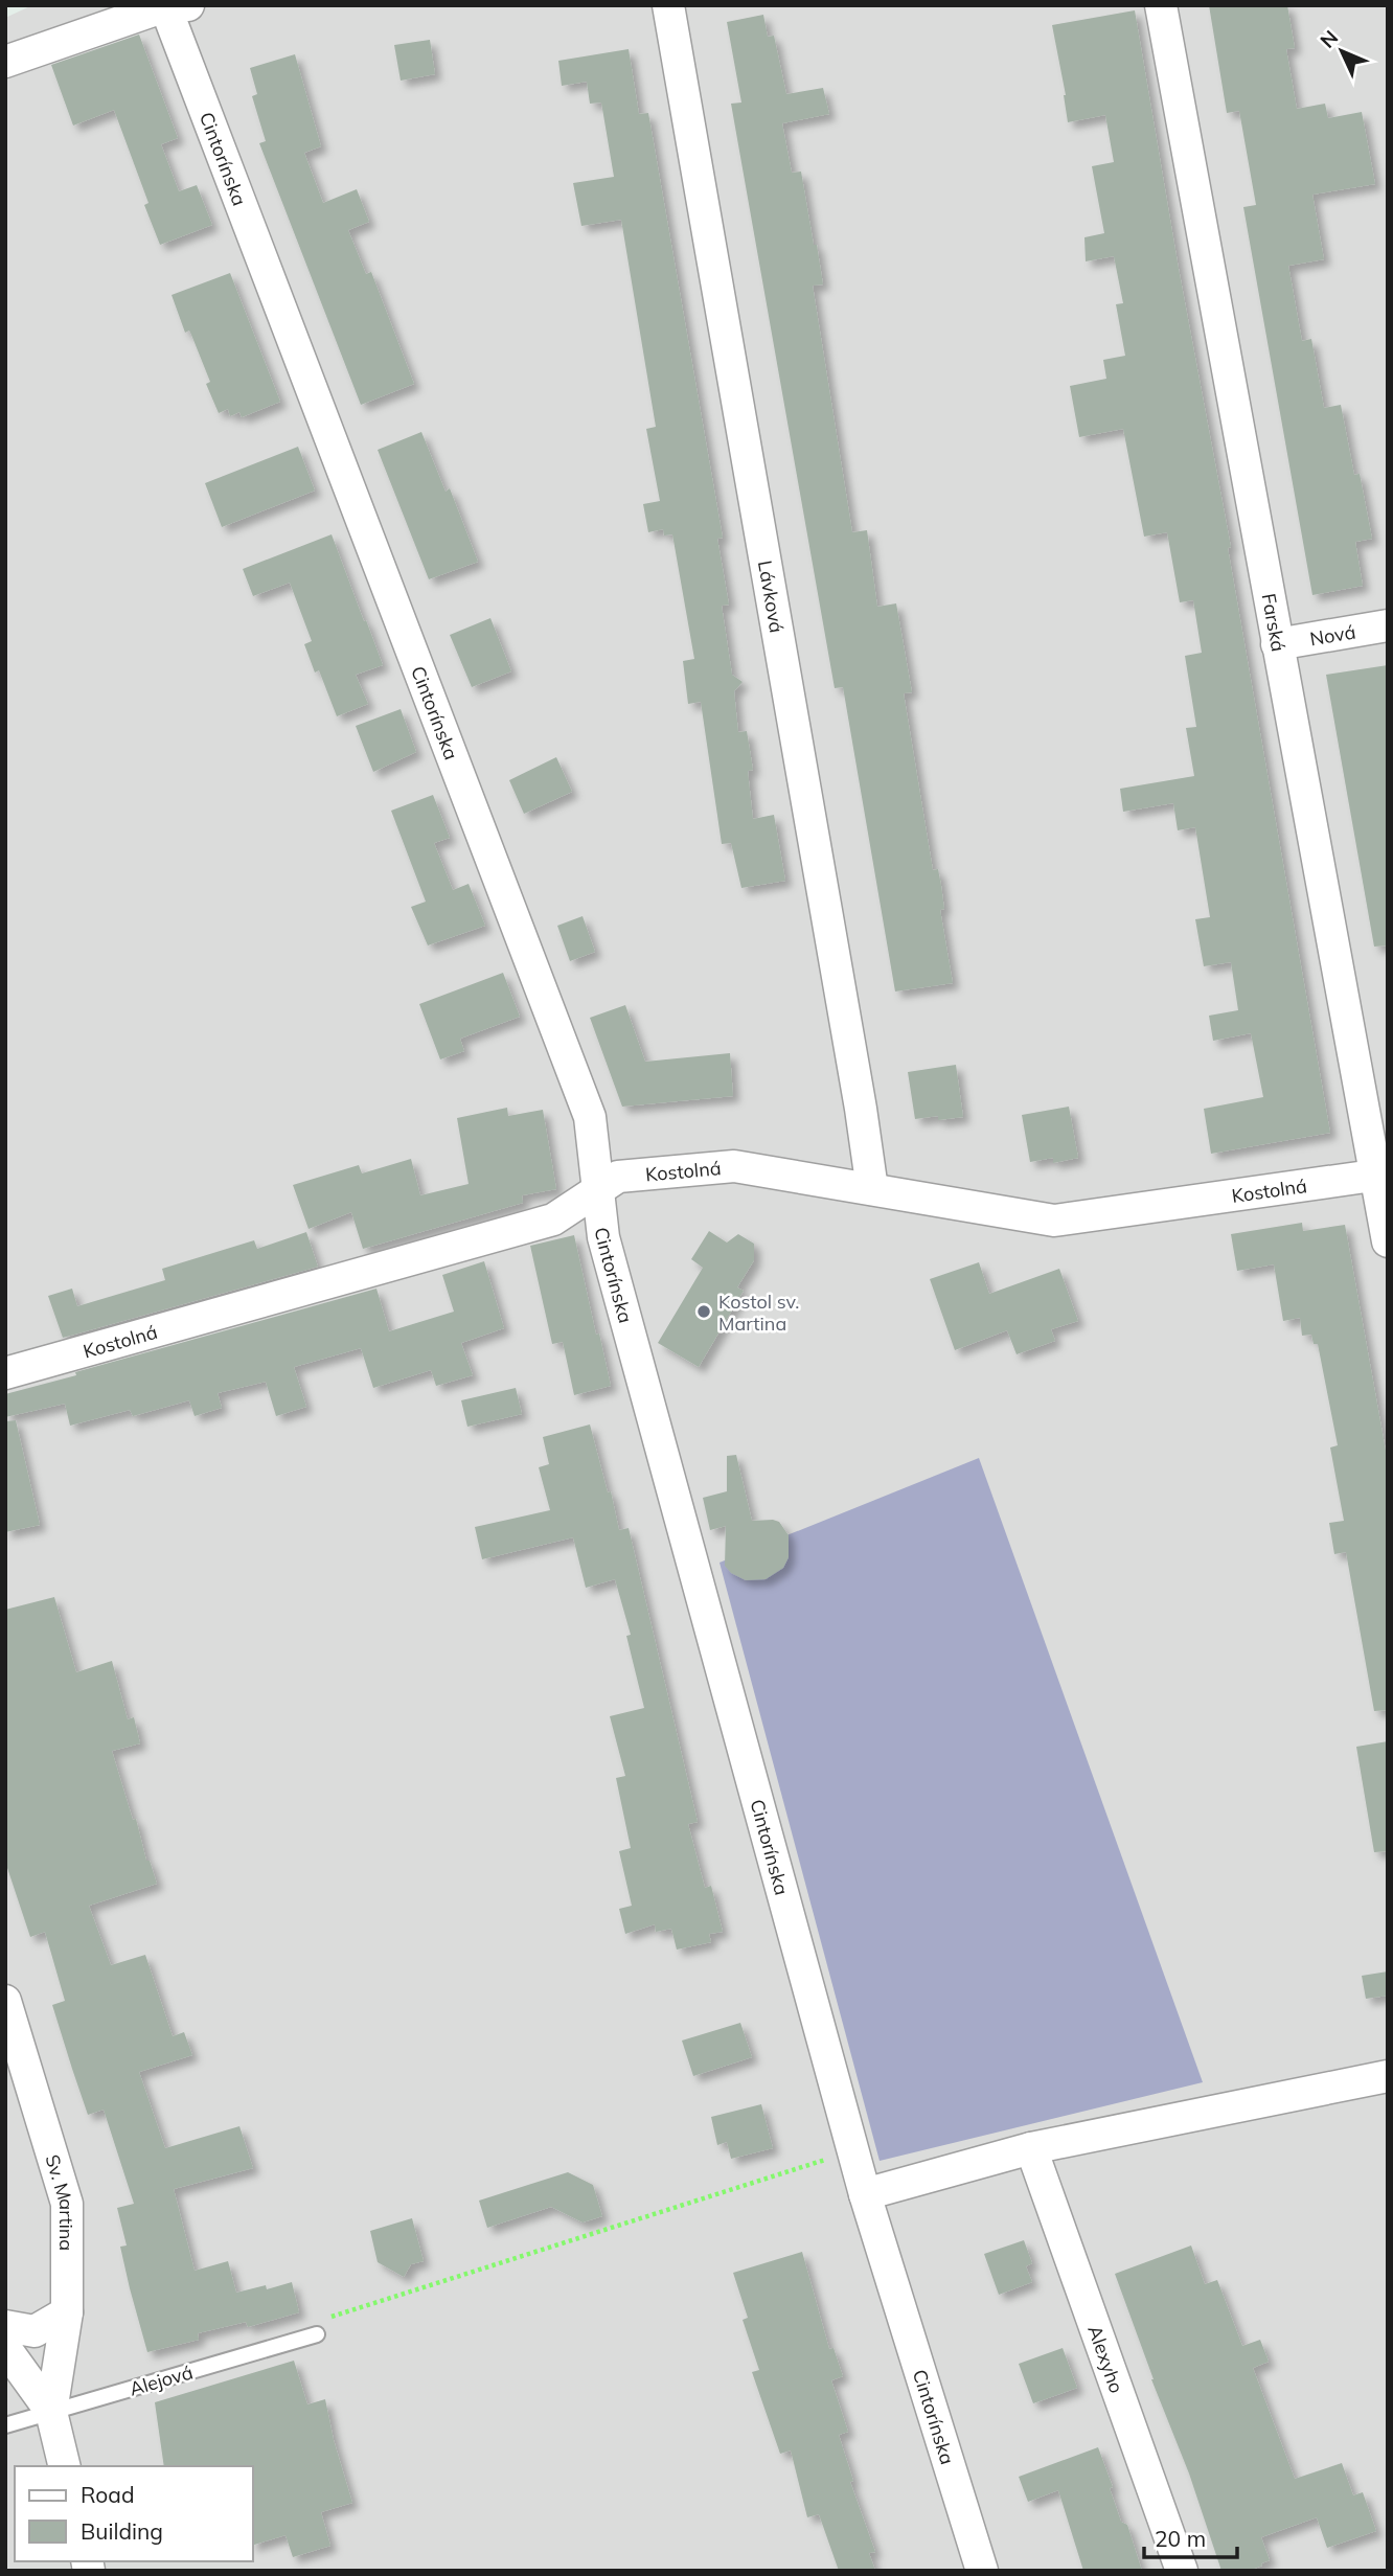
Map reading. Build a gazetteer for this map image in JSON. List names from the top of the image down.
{
  "streets": {
    "street": [
      "Cintorínska",
      "Lávková",
      "Farská",
      "Nová",
      "Kostolná",
      "Sv. Martina",
      "Alexyho"
    ],
    "lane": ["Alejová"]
  },
  "crossings": [
    ["Cintorínska", "Kostolná"],
    ["Lávková", "Kostolná"],
    ["Farská", "Nová"],
    ["Farská", "Kostolná"],
    ["Sv. Martina", "Alejová"]
  ],
  "places": ["Kostol sv. Martina"],
  "legend": ["Road", "Building"],
  "scale_bar": "20 m",
  "north": "top left"
}
